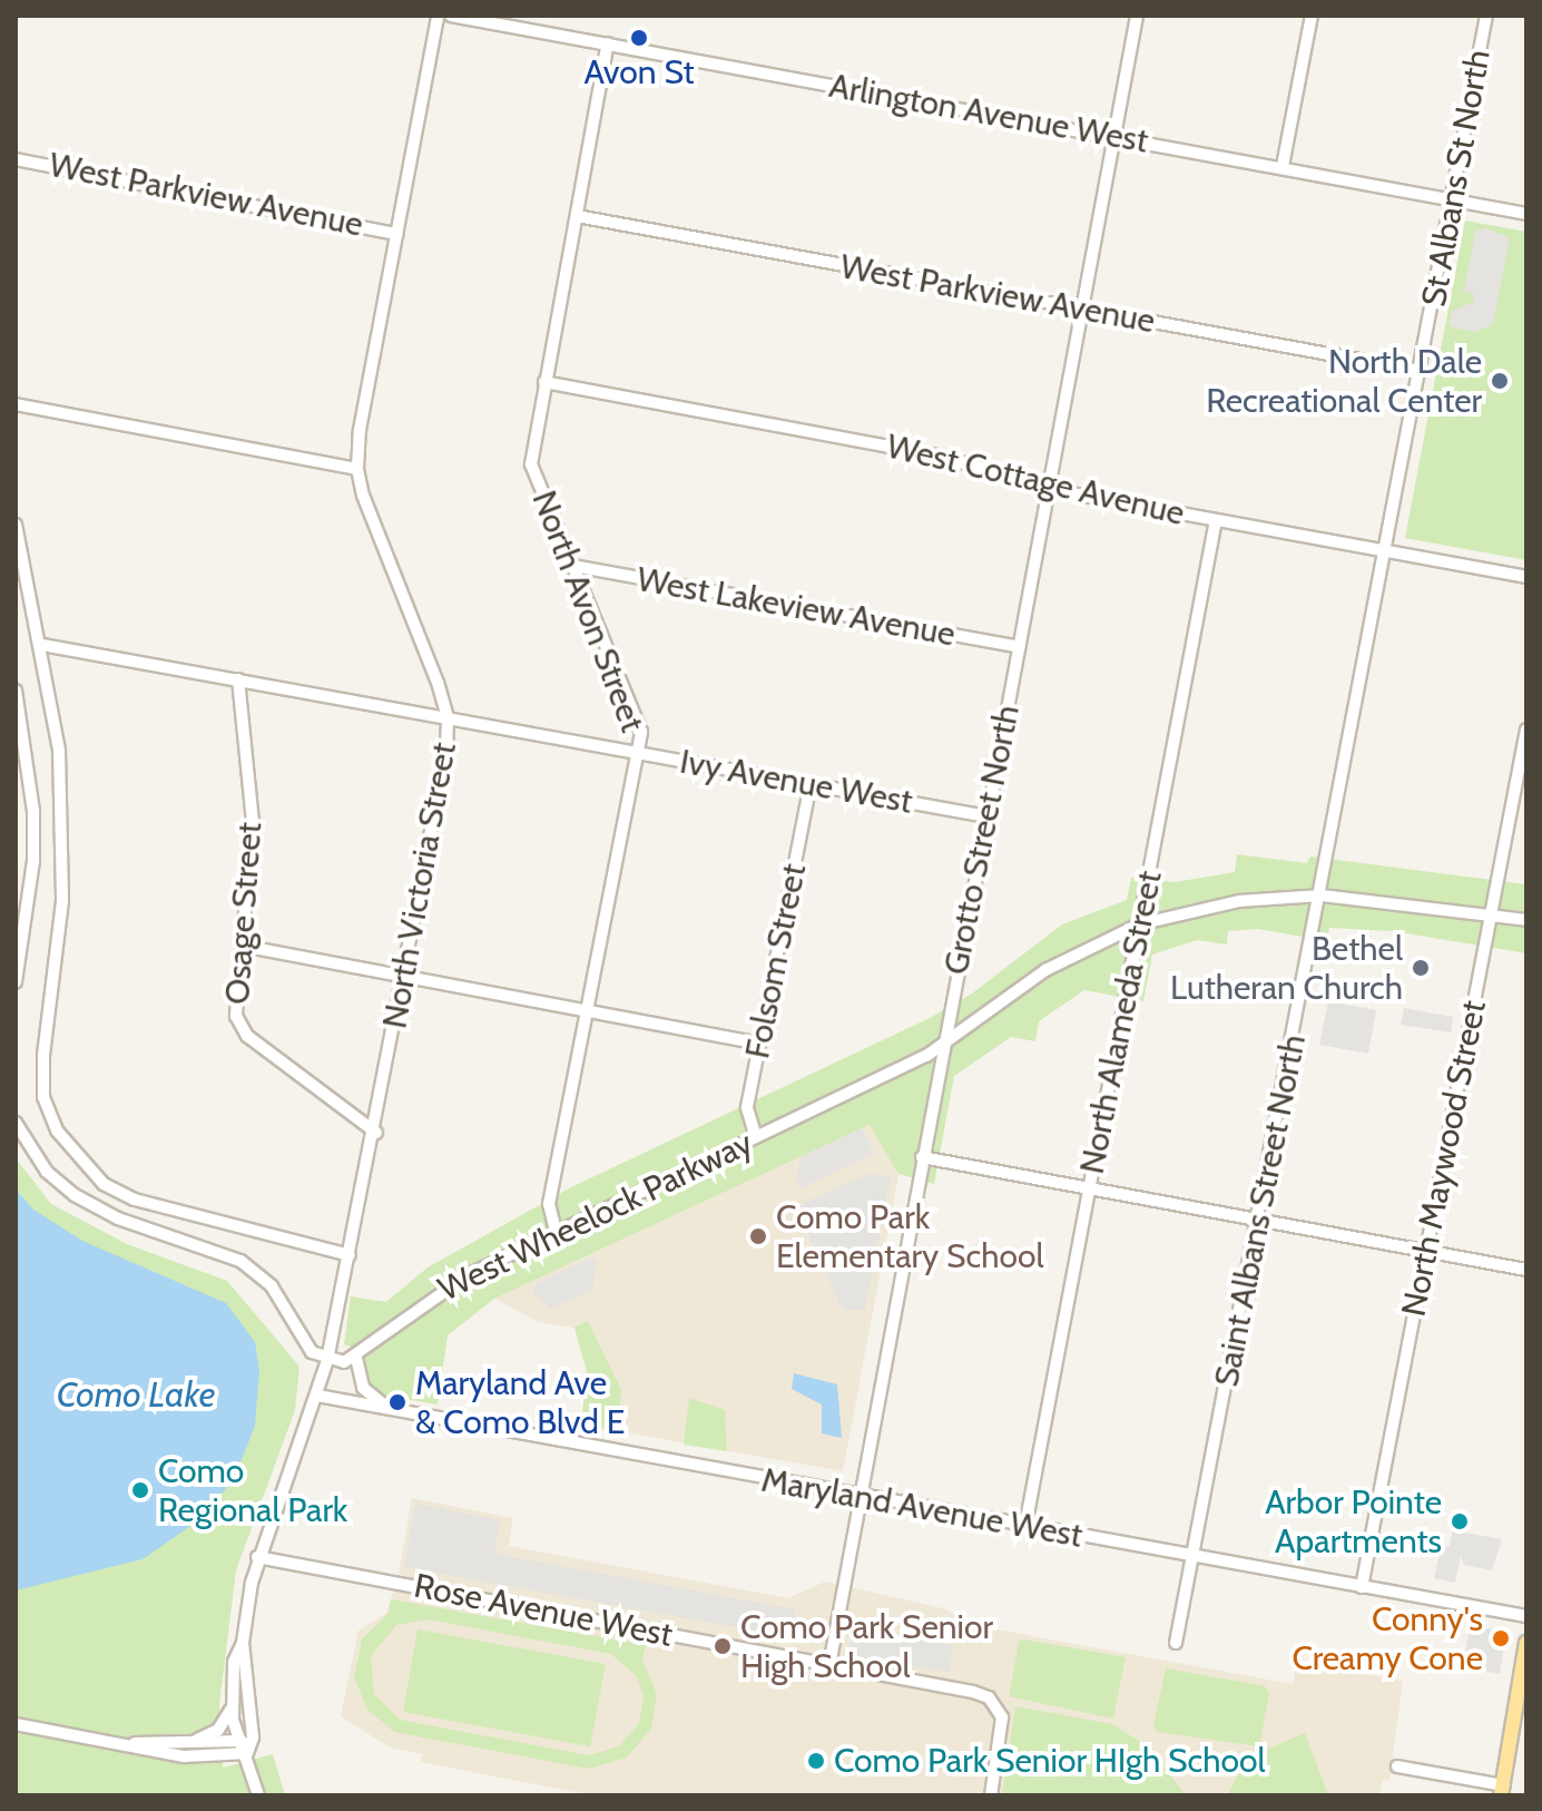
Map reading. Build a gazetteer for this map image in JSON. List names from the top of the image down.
{
  "streets": {
    "street": [
      "Arlington Avenue West",
      "St Albans St North",
      "West Parkview Avenue",
      "West Cottage Avenue",
      "West Lakeview Avenue",
      "North Avon Street",
      "Ivy Avenue West",
      "Grotto Street North",
      "North Victoria Street",
      "Osage Street",
      "Folsom Street",
      "North Alameda Street",
      "North Maywood Street",
      "Saint Albans Street North",
      "West Wheelock Parkway",
      "Maryland Avenue West",
      "Rose Avenue West"
    ]
  },
  "crossings": [
    ["Arlington Avenue West", "St Albans St North"],
    ["Arlington Avenue West", "North Avon Street"],
    ["Arlington Avenue West", "Grotto Street North"],
    ["St Albans St North", "West Parkview Avenue"],
    ["St Albans St North", "West Cottage Avenue"],
    ["St Albans St North", "Saint Albans Street North"],
    ["West Parkview Avenue", "North Avon Street"],
    ["West Parkview Avenue", "Grotto Street North"],
    ["West Parkview Avenue", "North Victoria Street"],
    ["West Cottage Avenue", "North Avon Street"],
    ["West Cottage Avenue", "Grotto Street North"],
    ["West Cottage Avenue", "North Alameda Street"],
    ["West Cottage Avenue", "Saint Albans Street North"],
    ["West Lakeview Avenue", "North Avon Street"],
    ["West Lakeview Avenue", "Grotto Street North"],
    ["North Avon Street", "Ivy Avenue West"],
    ["North Avon Street", "West Wheelock Parkway"],
    ["Ivy Avenue West", "Grotto Street North"],
    ["Ivy Avenue West", "North Victoria Street"],
    ["Ivy Avenue West", "Osage Street"],
    ["Ivy Avenue West", "Folsom Street"],
    ["Grotto Street North", "West Wheelock Parkway"],
    ["Grotto Street North", "Maryland Avenue West"],
    ["Grotto Street North", "Rose Avenue West"],
    ["North Victoria Street", "Osage Street"],
    ["North Victoria Street", "Maryland Avenue West"],
    ["North Victoria Street", "Rose Avenue West"],
    ["Folsom Street", "West Wheelock Parkway"],
    ["North Alameda Street", "West Wheelock Parkway"],
    ["North Alameda Street", "Maryland Avenue West"],
    ["North Maywood Street", "West Wheelock Parkway"],
    ["North Maywood Street", "Maryland Avenue West"],
    ["Saint Albans Street North", "West Wheelock Parkway"],
    ["Saint Albans Street North", "Maryland Avenue West"]
  ],
  "water": ["Como Lake"],
  "places": [
    "Avon St",
    "North Dale Recreational Center",
    "Bethel Lutheran Church",
    "Como Park Elementary School",
    "Maryland Ave & Como Blvd E",
    "Como Regional Park",
    "Arbor Pointe Apartments",
    "Conny's Creamy Cone",
    "Como Park Senior High School",
    "Como Park Senior HIgh School"
  ]
}
